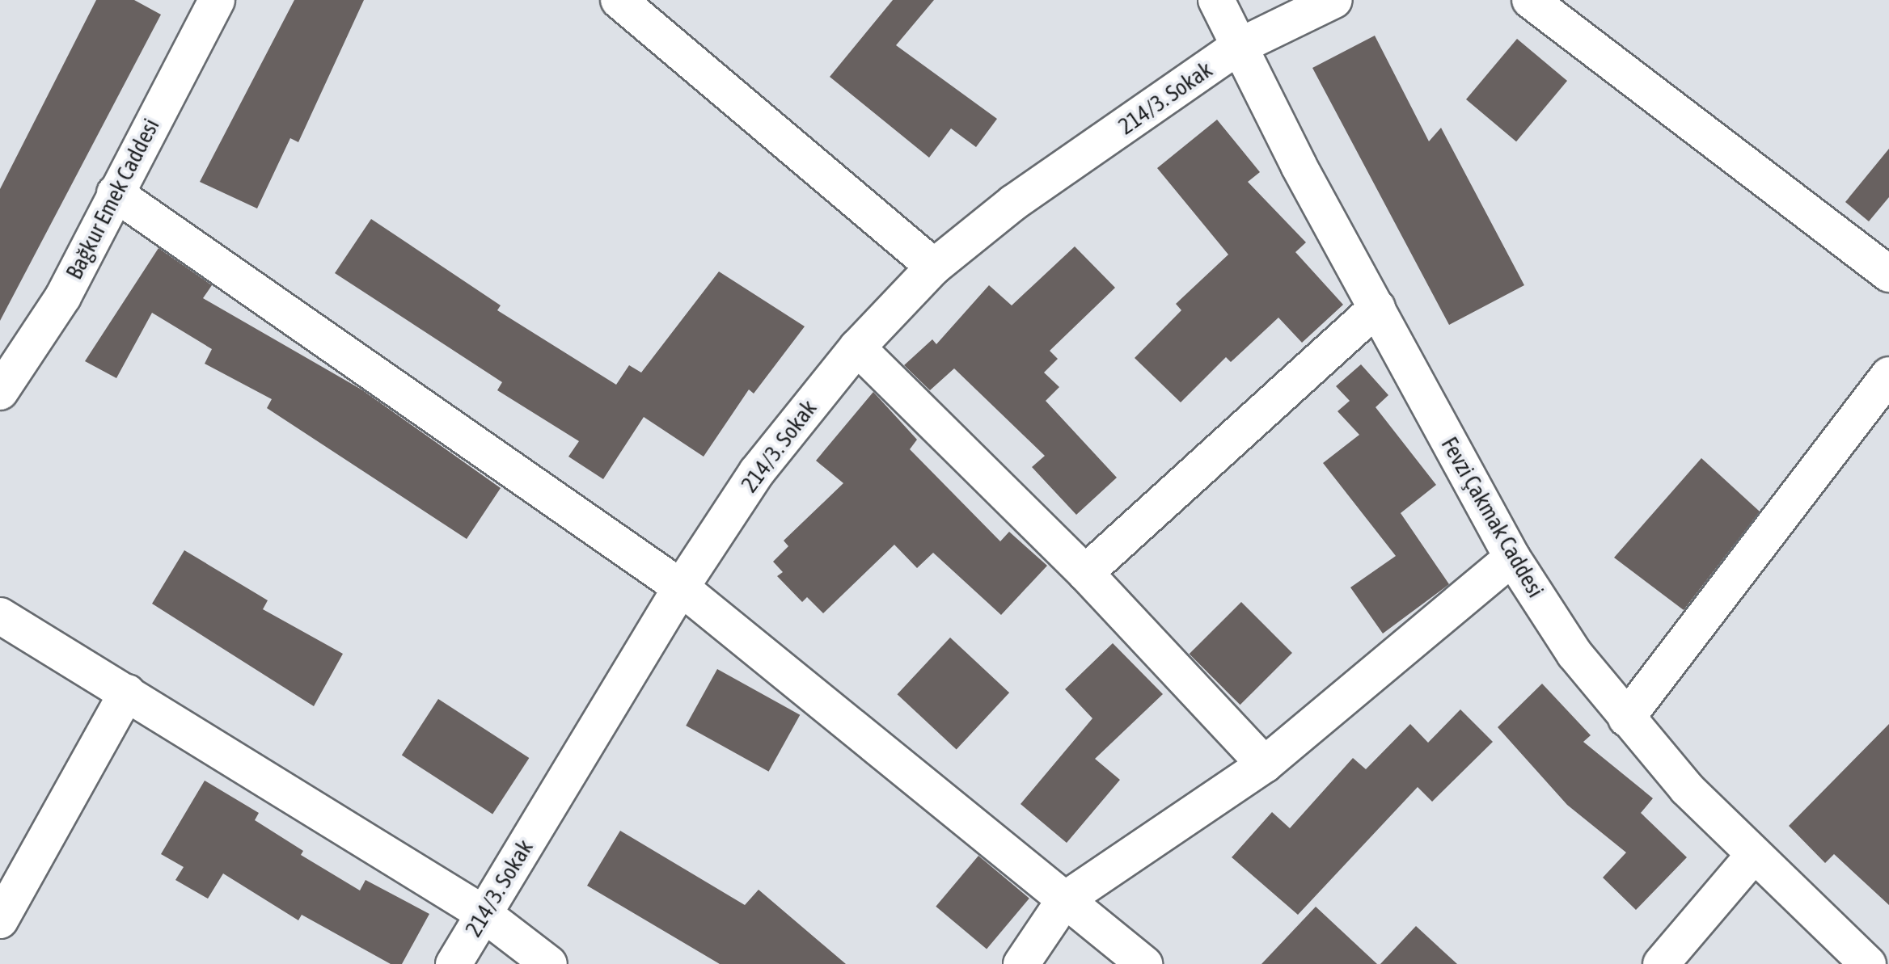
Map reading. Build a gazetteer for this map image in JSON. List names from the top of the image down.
{
  "streets": {
    "street": ["214/3. Sokak", "Bağkur Emek Caddesi", "Fevzi Çakmak Caddesi"]
  },
  "crossings": [
    ["214/3. Sokak", "Fevzi Çakmak Caddesi"]
  ]
}
